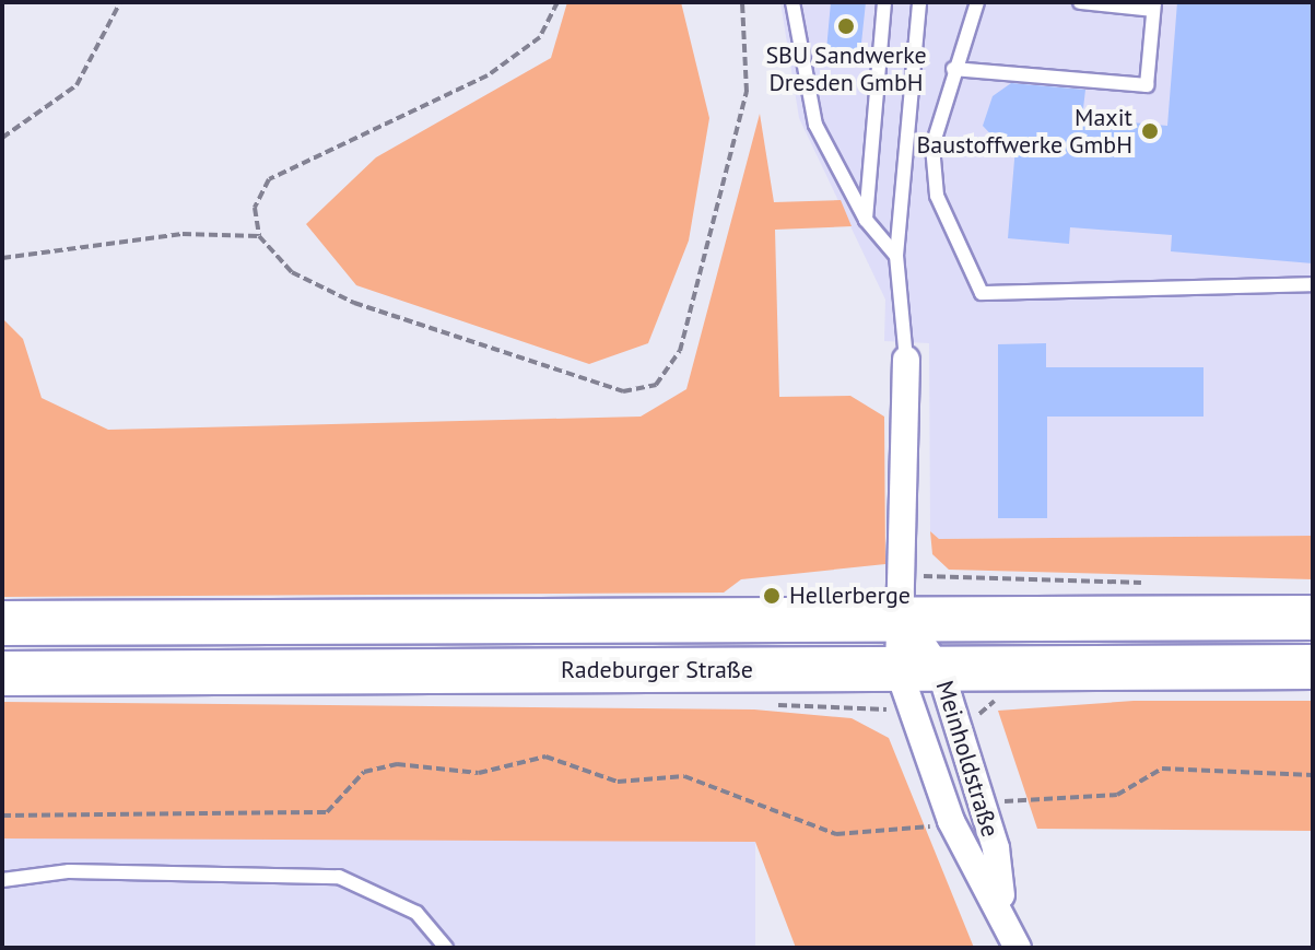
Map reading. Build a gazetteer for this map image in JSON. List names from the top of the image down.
{
  "streets": {
    "main road": ["Radeburger Straße"],
    "street": ["Meinholdstraße"]
  },
  "crossings": [
    ["Radeburger Straße", "Meinholdstraße"]
  ],
  "places": ["SBU Sandwerke Dresden GmbH", "Maxit Baustoffwerke GmbH", "Hellerberge"]
}
